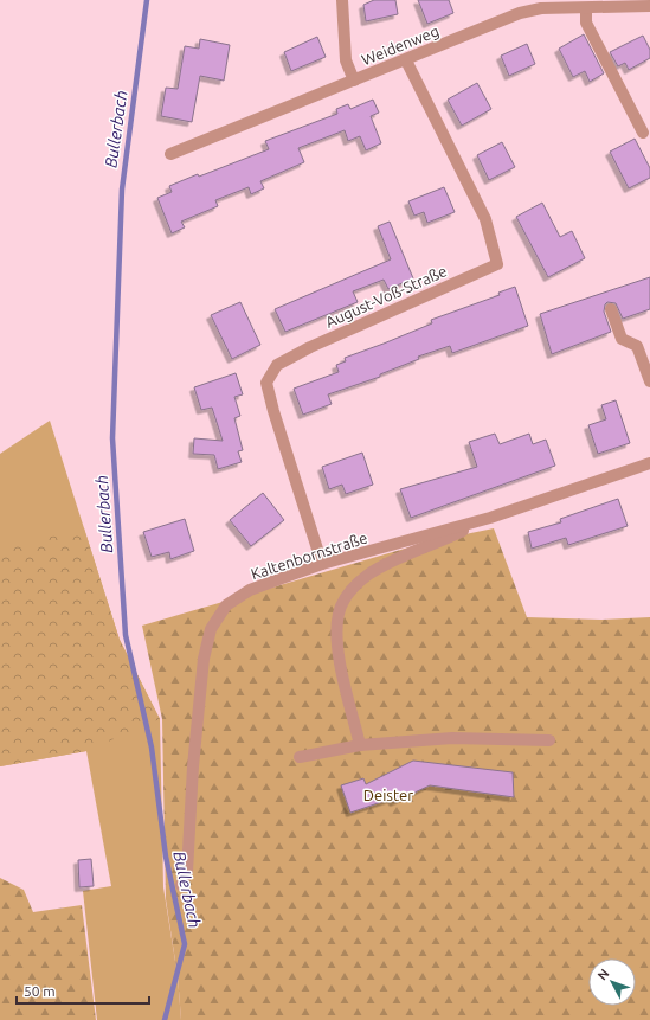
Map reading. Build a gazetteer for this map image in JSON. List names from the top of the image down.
{
  "streets": {
    "street": ["Weidenweg", "August-Voß-Straße", "Kaltenbornstraße"]
  },
  "crossings": [
    ["Weidenweg", "August-Voß-Straße"],
    ["August-Voß-Straße", "Kaltenbornstraße"]
  ],
  "water": ["Bullerbach"],
  "parks": ["Deister"],
  "scale_bar": "50 m",
  "north": "top left"
}
